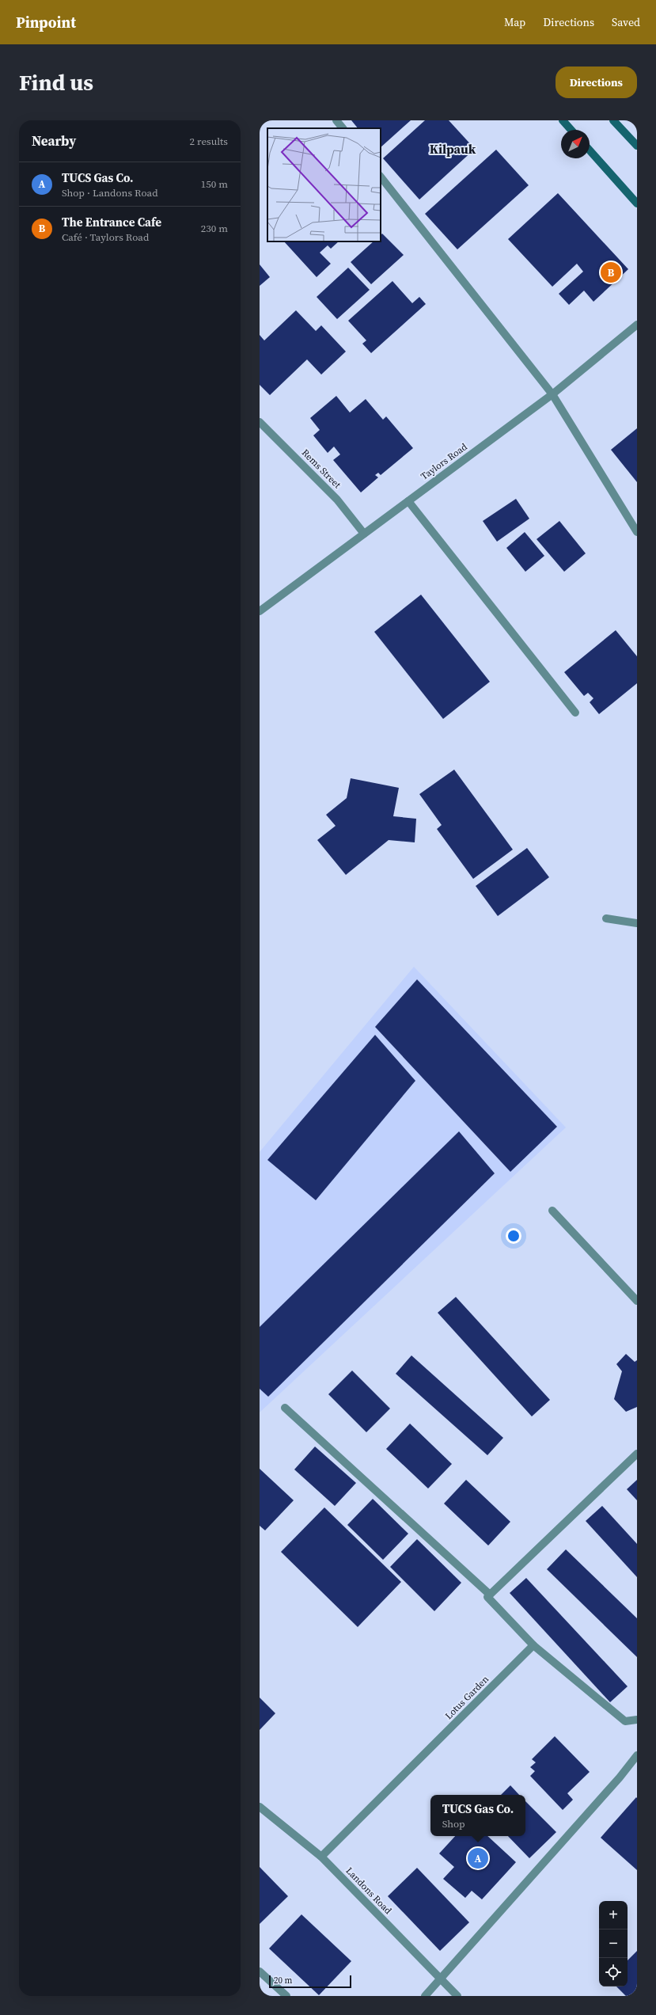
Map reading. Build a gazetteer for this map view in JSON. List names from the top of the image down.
{
  "streets": {
    "street": [
      "Taylors Road",
      "Rems Street",
      "Lotus Garden",
      "Landons Road"
    ]
  },
  "crossings": [
    ["Taylors Road", "Rems Street"],
    ["Lotus Garden", "Landons Road"]
  ],
  "districts": ["Kilpauk"],
  "scale_bar": "20 m",
  "north": "top right",
  "page": {
    "header": "Pinpoint",
    "nav": ["Map", "Directions", "Saved"],
    "buttons": "Directions",
    "title": "Find us",
    "heading": ["Nearby", "2 results"],
    "list": [
      {
        "mark": "A",
        "name": "TUCS Gas Co.",
        "note": "Shop · Landons Road",
        "value": "150 m"
      },
      {
        "mark": "B",
        "name": "The Entrance Cafe",
        "note": "Café · Taylors Road",
        "value": "230 m"
      }
    ],
    "pins": ["B", "A"],
    "popup": ["TUCS Gas Co.", "Shop"],
    "map_buttons": ["+", "−"],
    "scale": "20 m"
  }
}
